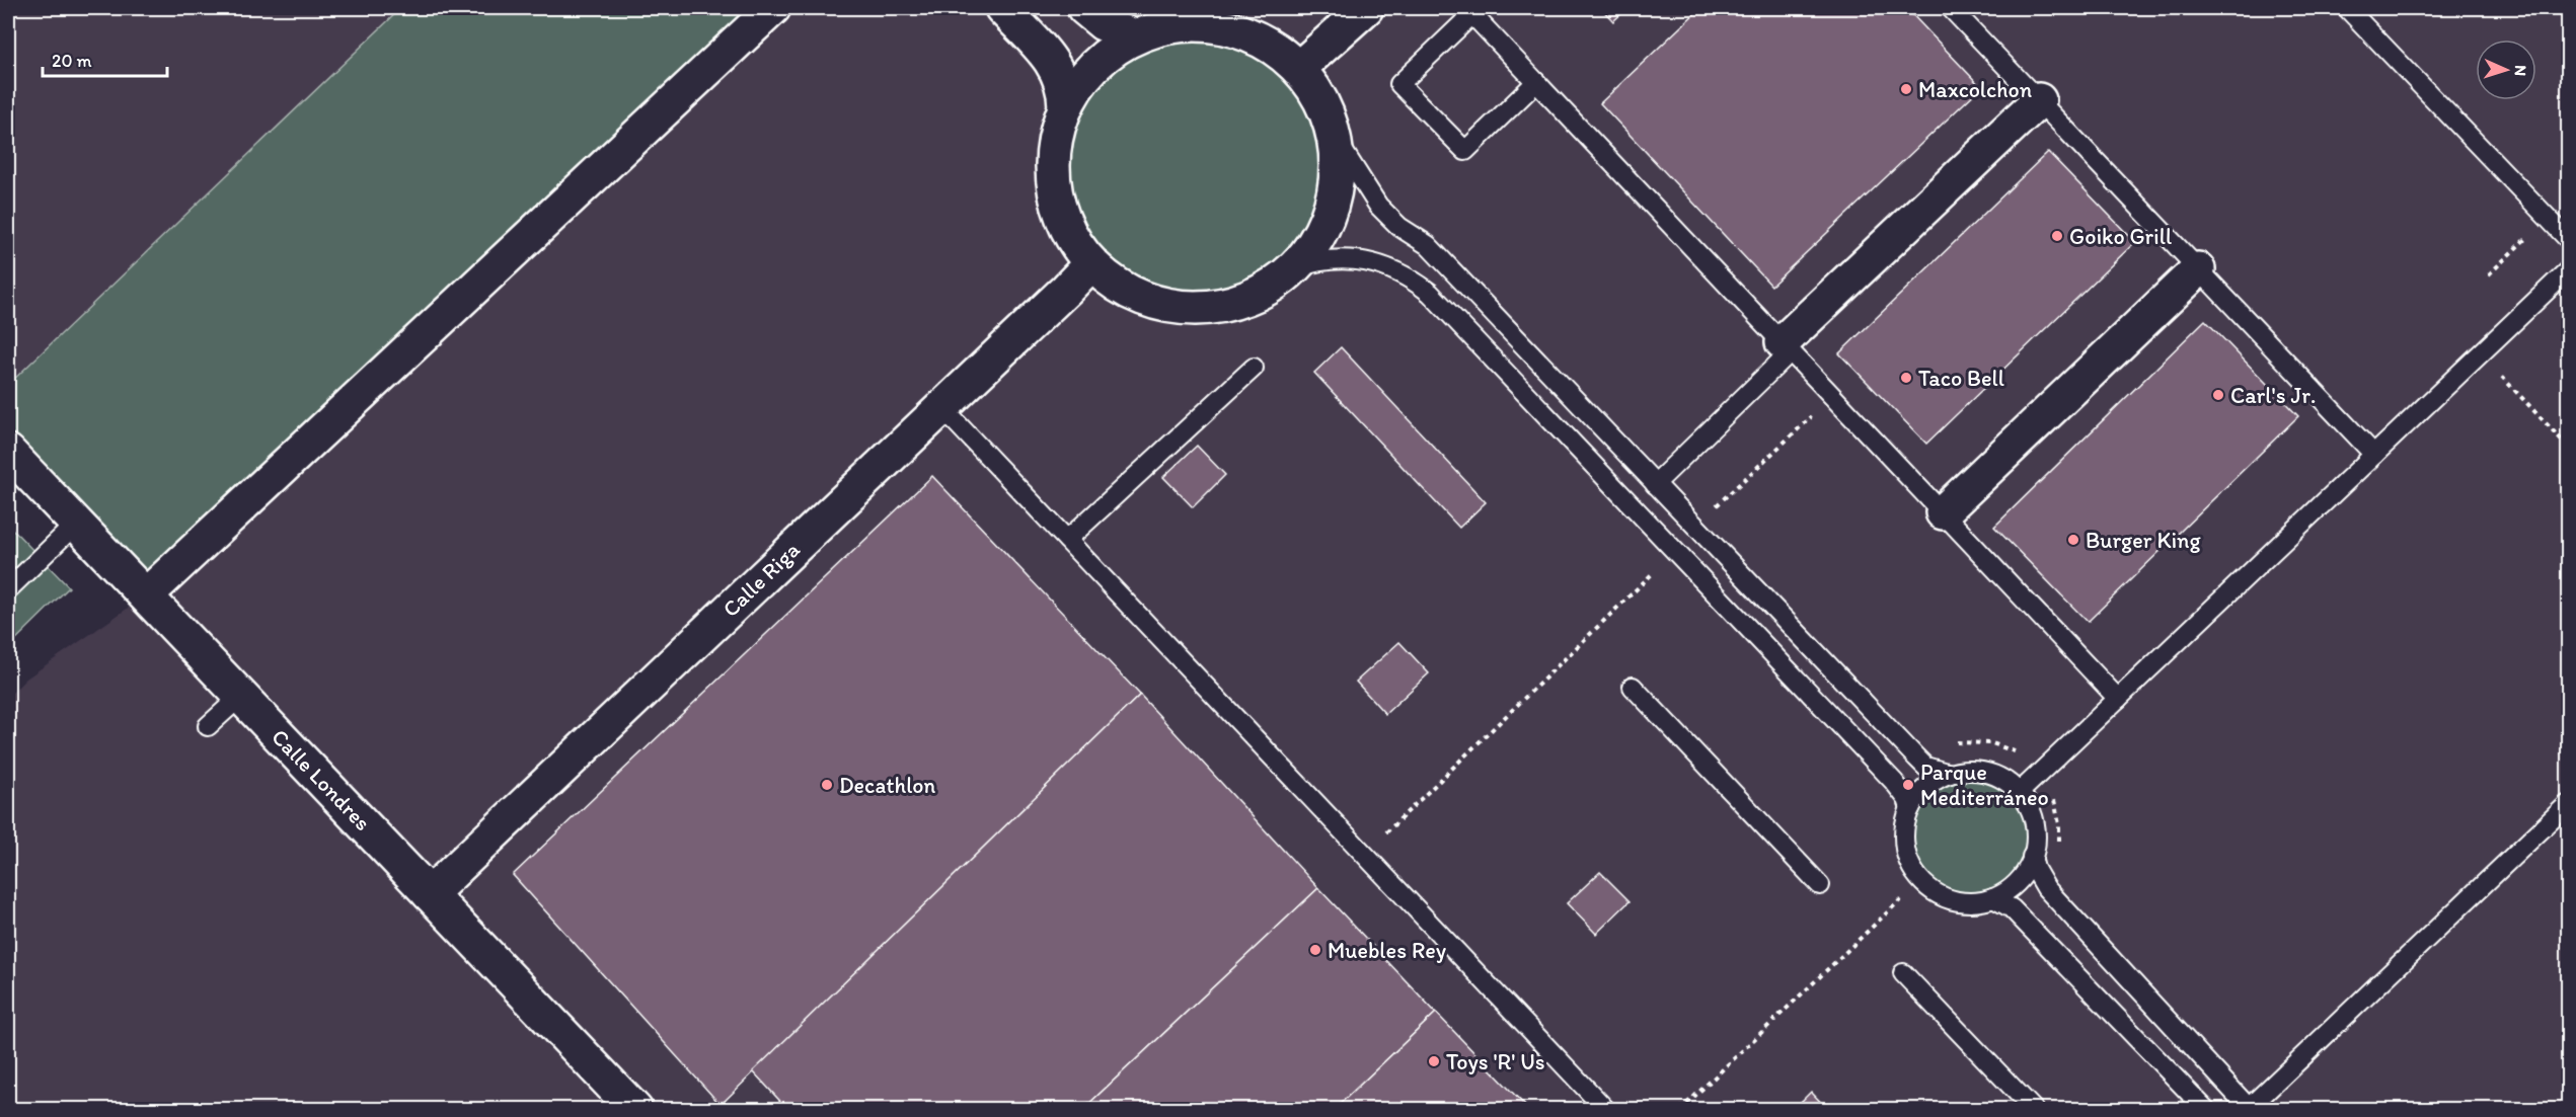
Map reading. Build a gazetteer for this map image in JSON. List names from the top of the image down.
{
  "streets": {
    "street": ["Calle Riga", "Calle Londres"]
  },
  "crossings": [
    ["Calle Riga", "Calle Londres"]
  ],
  "places": [
    "Maxcolchon",
    "Goiko Grill",
    "Taco Bell",
    "Carl's Jr.",
    "Burger King",
    "Decathlon",
    "Parque Mediterráneo",
    "Muebles Rey",
    "Toys 'R' Us"
  ],
  "scale_bar": "20 m",
  "north": "right"
}
